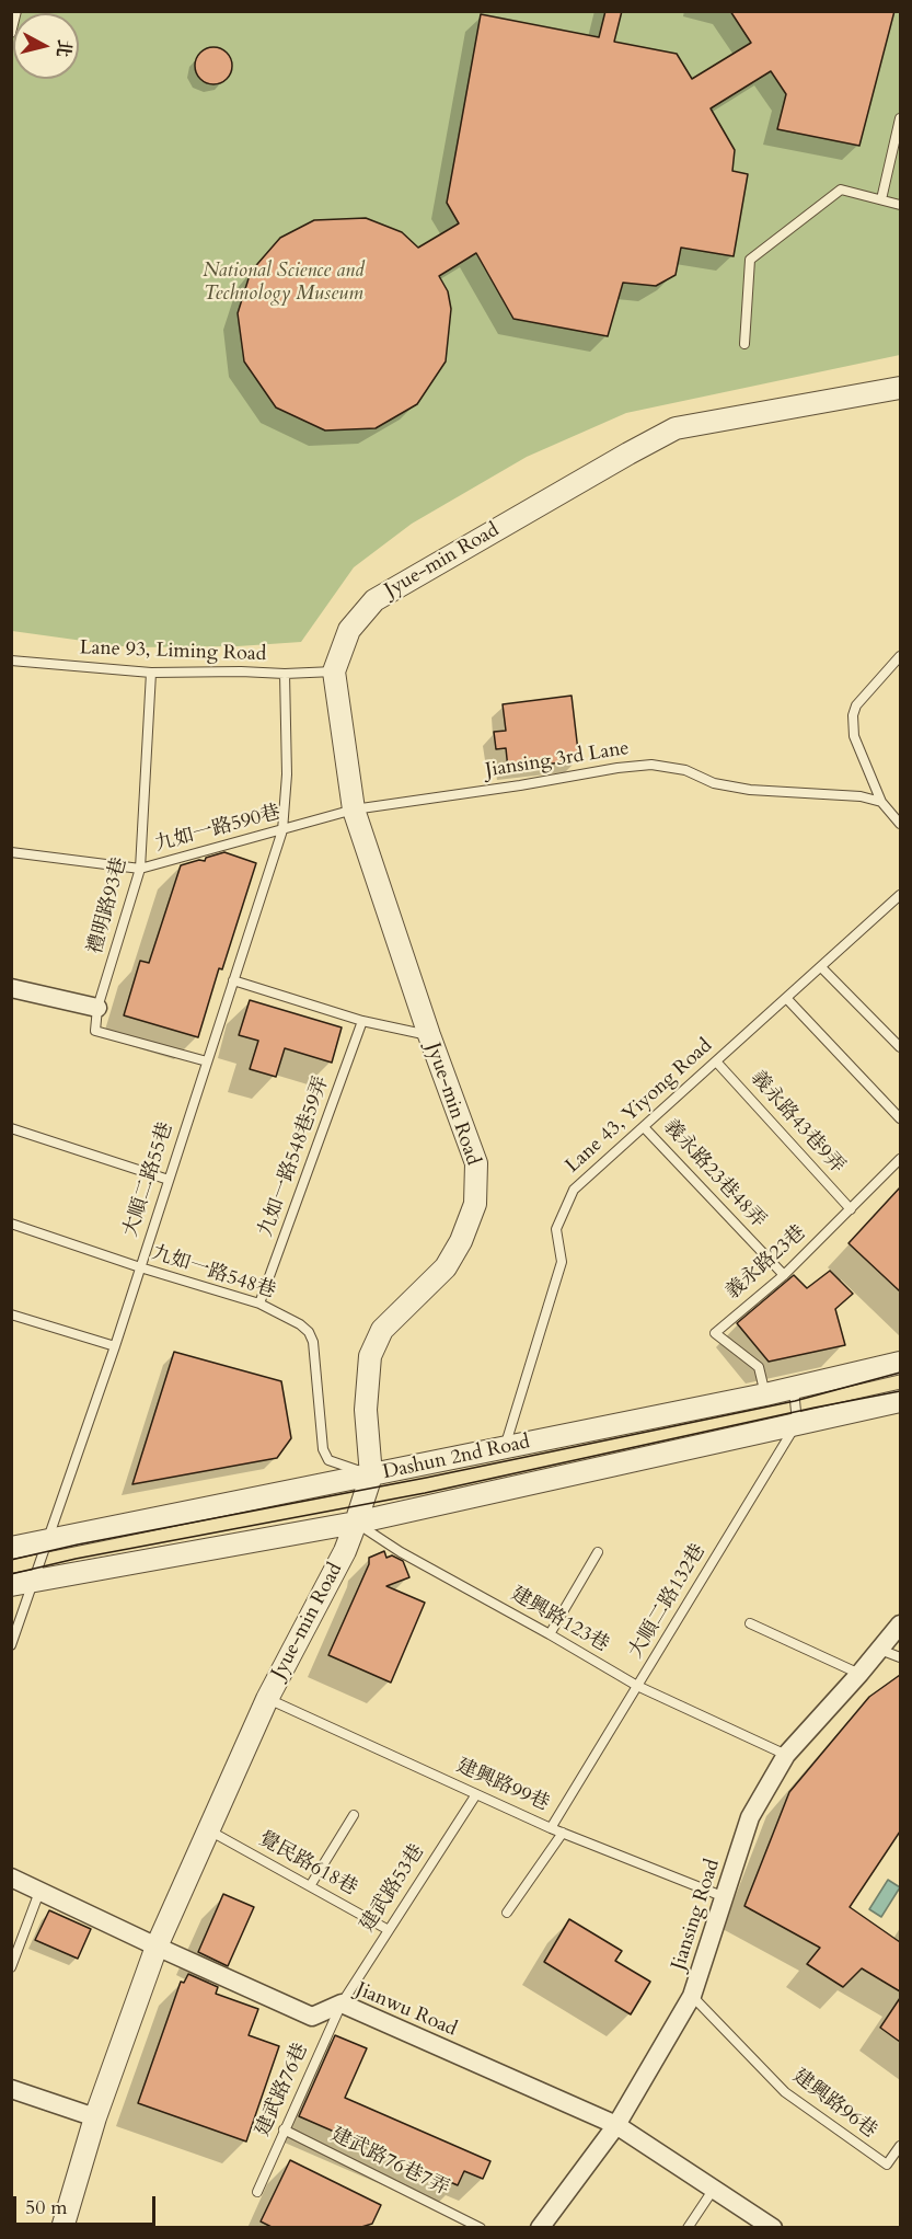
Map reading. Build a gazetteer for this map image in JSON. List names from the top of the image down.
{
  "streets": {
    "street": [
      "Jyue-min Road",
      "Dashun 2nd Road",
      "Jiansing Road",
      "Jianwu Road"
    ],
    "lane": [
      "Lane 93, Liming Road",
      "Jiansing 3rd Lane",
      "九如一路590巷",
      "禮明路93巷",
      "Lane 43, Yiyong Road",
      "義永路43巷9弄",
      "九如一路548巷59弄",
      "義永路23巷48弄",
      "大順二路55巷",
      "義永路23巷",
      "九如一路548巷",
      "大順二路132巷",
      "建興路123巷",
      "建興路99巷",
      "覺民路618巷",
      "建武路53巷",
      "建武路76巷",
      "建興路96巷",
      "建武路76巷7弄"
    ]
  },
  "crossings": [
    ["Jyue-min Road", "Lane 93, Liming Road"],
    ["Jyue-min Road", "Jiansing 3rd Lane"],
    ["Jyue-min Road", "九如一路590巷"],
    ["Jyue-min Road", "九如一路548巷"],
    ["Jyue-min Road", "Dashun 2nd Road"],
    ["Jyue-min Road", "建興路123巷"],
    ["Jyue-min Road", "建興路99巷"],
    ["Jyue-min Road", "覺民路618巷"],
    ["Jyue-min Road", "Jianwu Road"],
    ["Lane 93, Liming Road", "禮明路93巷"],
    ["Lane 93, Liming Road", "大順二路55巷"],
    ["Jiansing 3rd Lane", "九如一路590巷"],
    ["九如一路590巷", "禮明路93巷"],
    ["九如一路590巷", "大順二路55巷"],
    ["Lane 43, Yiyong Road", "義永路43巷9弄"],
    ["Lane 43, Yiyong Road", "義永路23巷48弄"],
    ["Lane 43, Yiyong Road", "Dashun 2nd Road"],
    ["義永路43巷9弄", "義永路23巷"],
    ["九如一路548巷59弄", "九如一路548巷"],
    ["義永路23巷48弄", "義永路23巷"],
    ["大順二路55巷", "九如一路548巷"],
    ["大順二路55巷", "Dashun 2nd Road"],
    ["義永路23巷", "Dashun 2nd Road"],
    ["九如一路548巷", "Dashun 2nd Road"],
    ["Dashun 2nd Road", "大順二路132巷"],
    ["Dashun 2nd Road", "建興路123巷"],
    ["大順二路132巷", "建興路123巷"],
    ["大順二路132巷", "建興路99巷"],
    ["建興路123巷", "Jiansing Road"],
    ["建興路99巷", "建武路53巷"],
    ["建興路99巷", "Jiansing Road"],
    ["覺民路618巷", "建武路53巷"],
    ["建武路53巷", "Jianwu Road"],
    ["建武路53巷", "建武路76巷"],
    ["Jiansing Road", "Jianwu Road"],
    ["Jiansing Road", "建興路96巷"],
    ["Jianwu Road", "建武路76巷"],
    ["建武路76巷", "建武路76巷7弄"]
  ],
  "parks": ["National Science and Technology Museum"],
  "scale_bar": "50 m",
  "north": "right"
}
